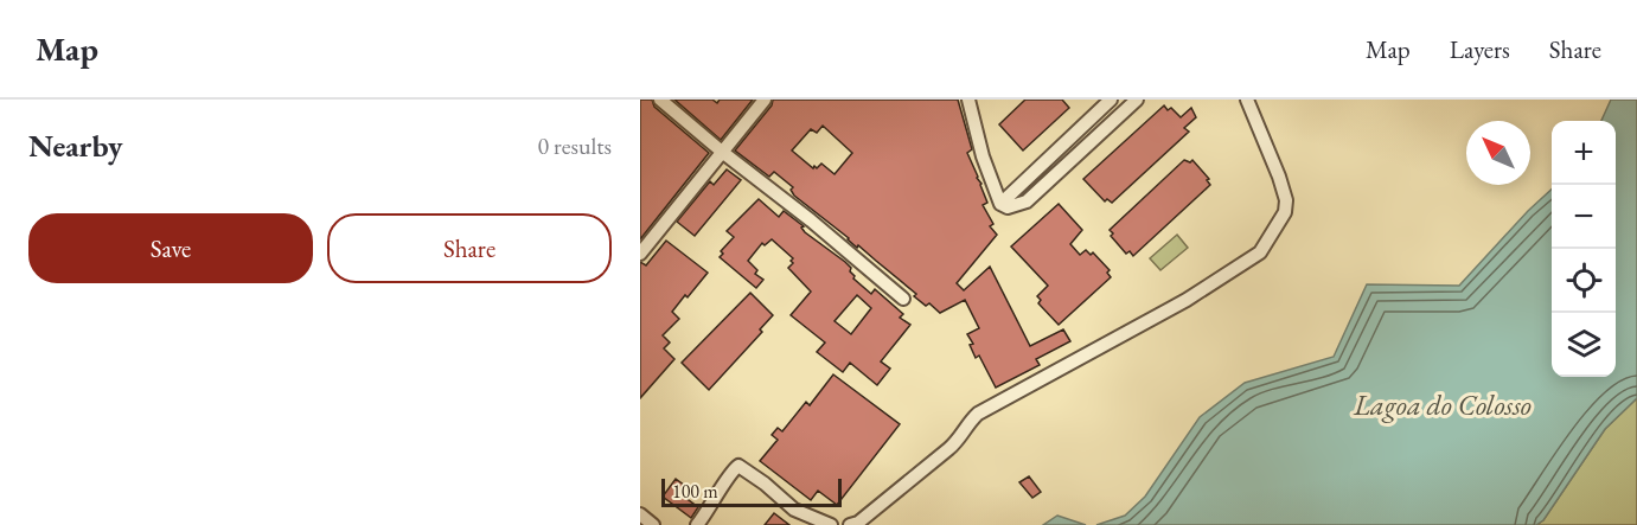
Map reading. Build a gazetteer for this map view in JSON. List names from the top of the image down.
{
  "water": ["Lagoa do Colosso"],
  "scale_bar": "100 m",
  "north": "top left",
  "page": {
    "header": "Map",
    "nav": ["Map", "Layers", "Share"],
    "heading": ["Nearby", "0 results"],
    "map_buttons": ["+", "−"],
    "buttons": ["Save", "Share"],
    "scale": "100 m"
  }
}
